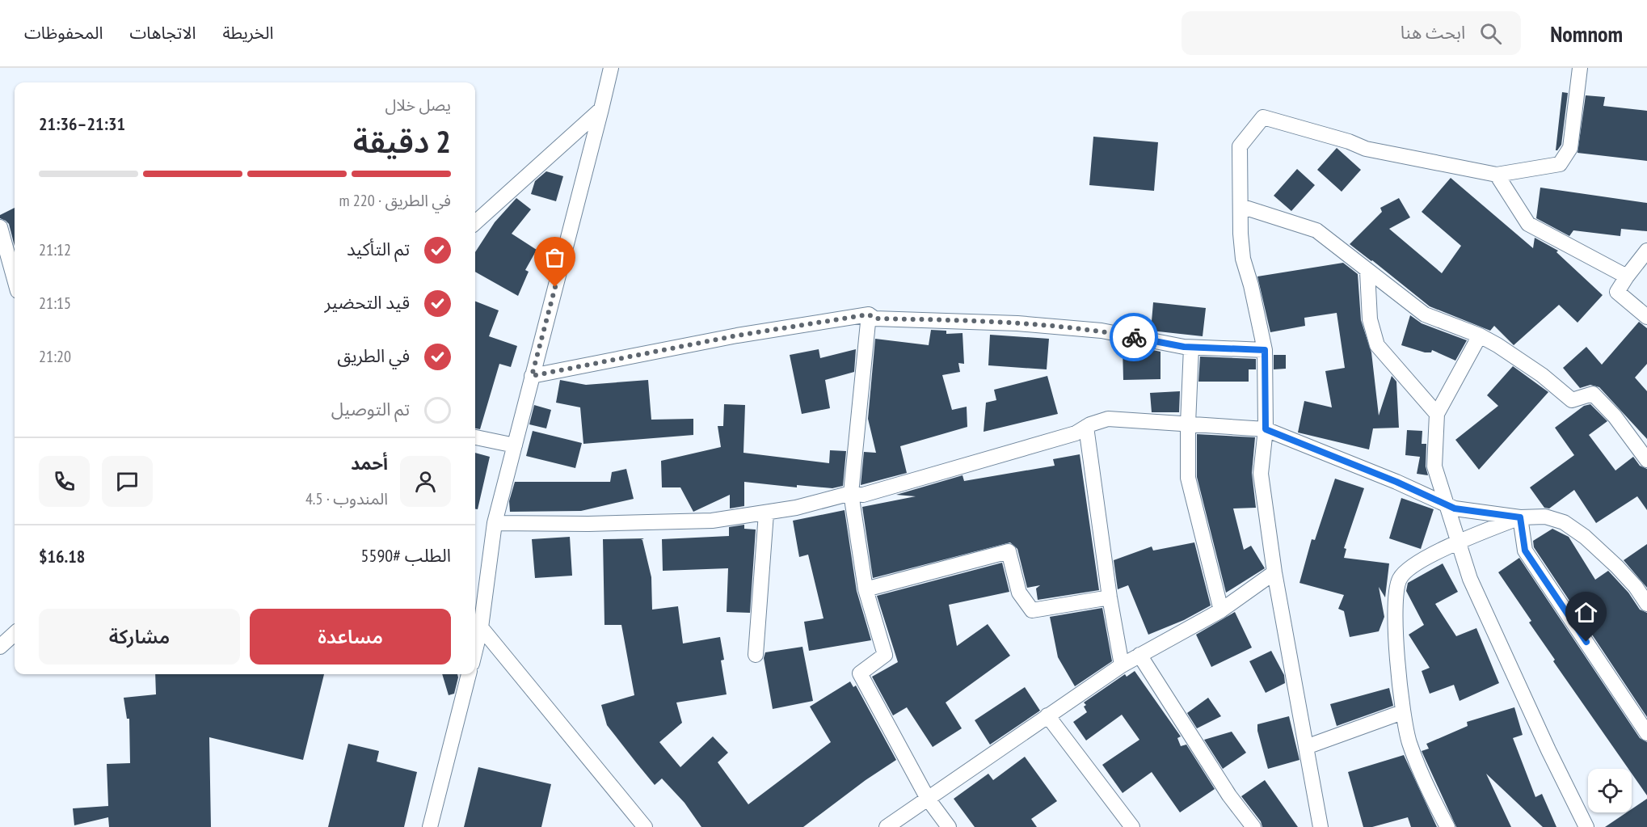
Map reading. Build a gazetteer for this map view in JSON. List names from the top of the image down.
{
  "page": {
    "header": "Nomnom",
    "search": "ابحث هنا",
    "nav": ["الخريطة", "الاتجاهات", "المحفوظات"],
    "heading": ["2 دقيقة", "يصل خلال", "21:31–21:36"],
    "panel": [
      "أحمد",
      "المندوب · 4.5",
      "الطلب #5590",
      "$16.18"
    ],
    "bar": "في الطريق · 220 m",
    "list": [
      ["تم التأكيد", "21:12"],
      ["قيد التحضير", "21:15"],
      ["في الطريق", "21:20"],
      "تم التوصيل"
    ],
    "buttons": ["مساعدة", "مشاركة"]
  }
}
